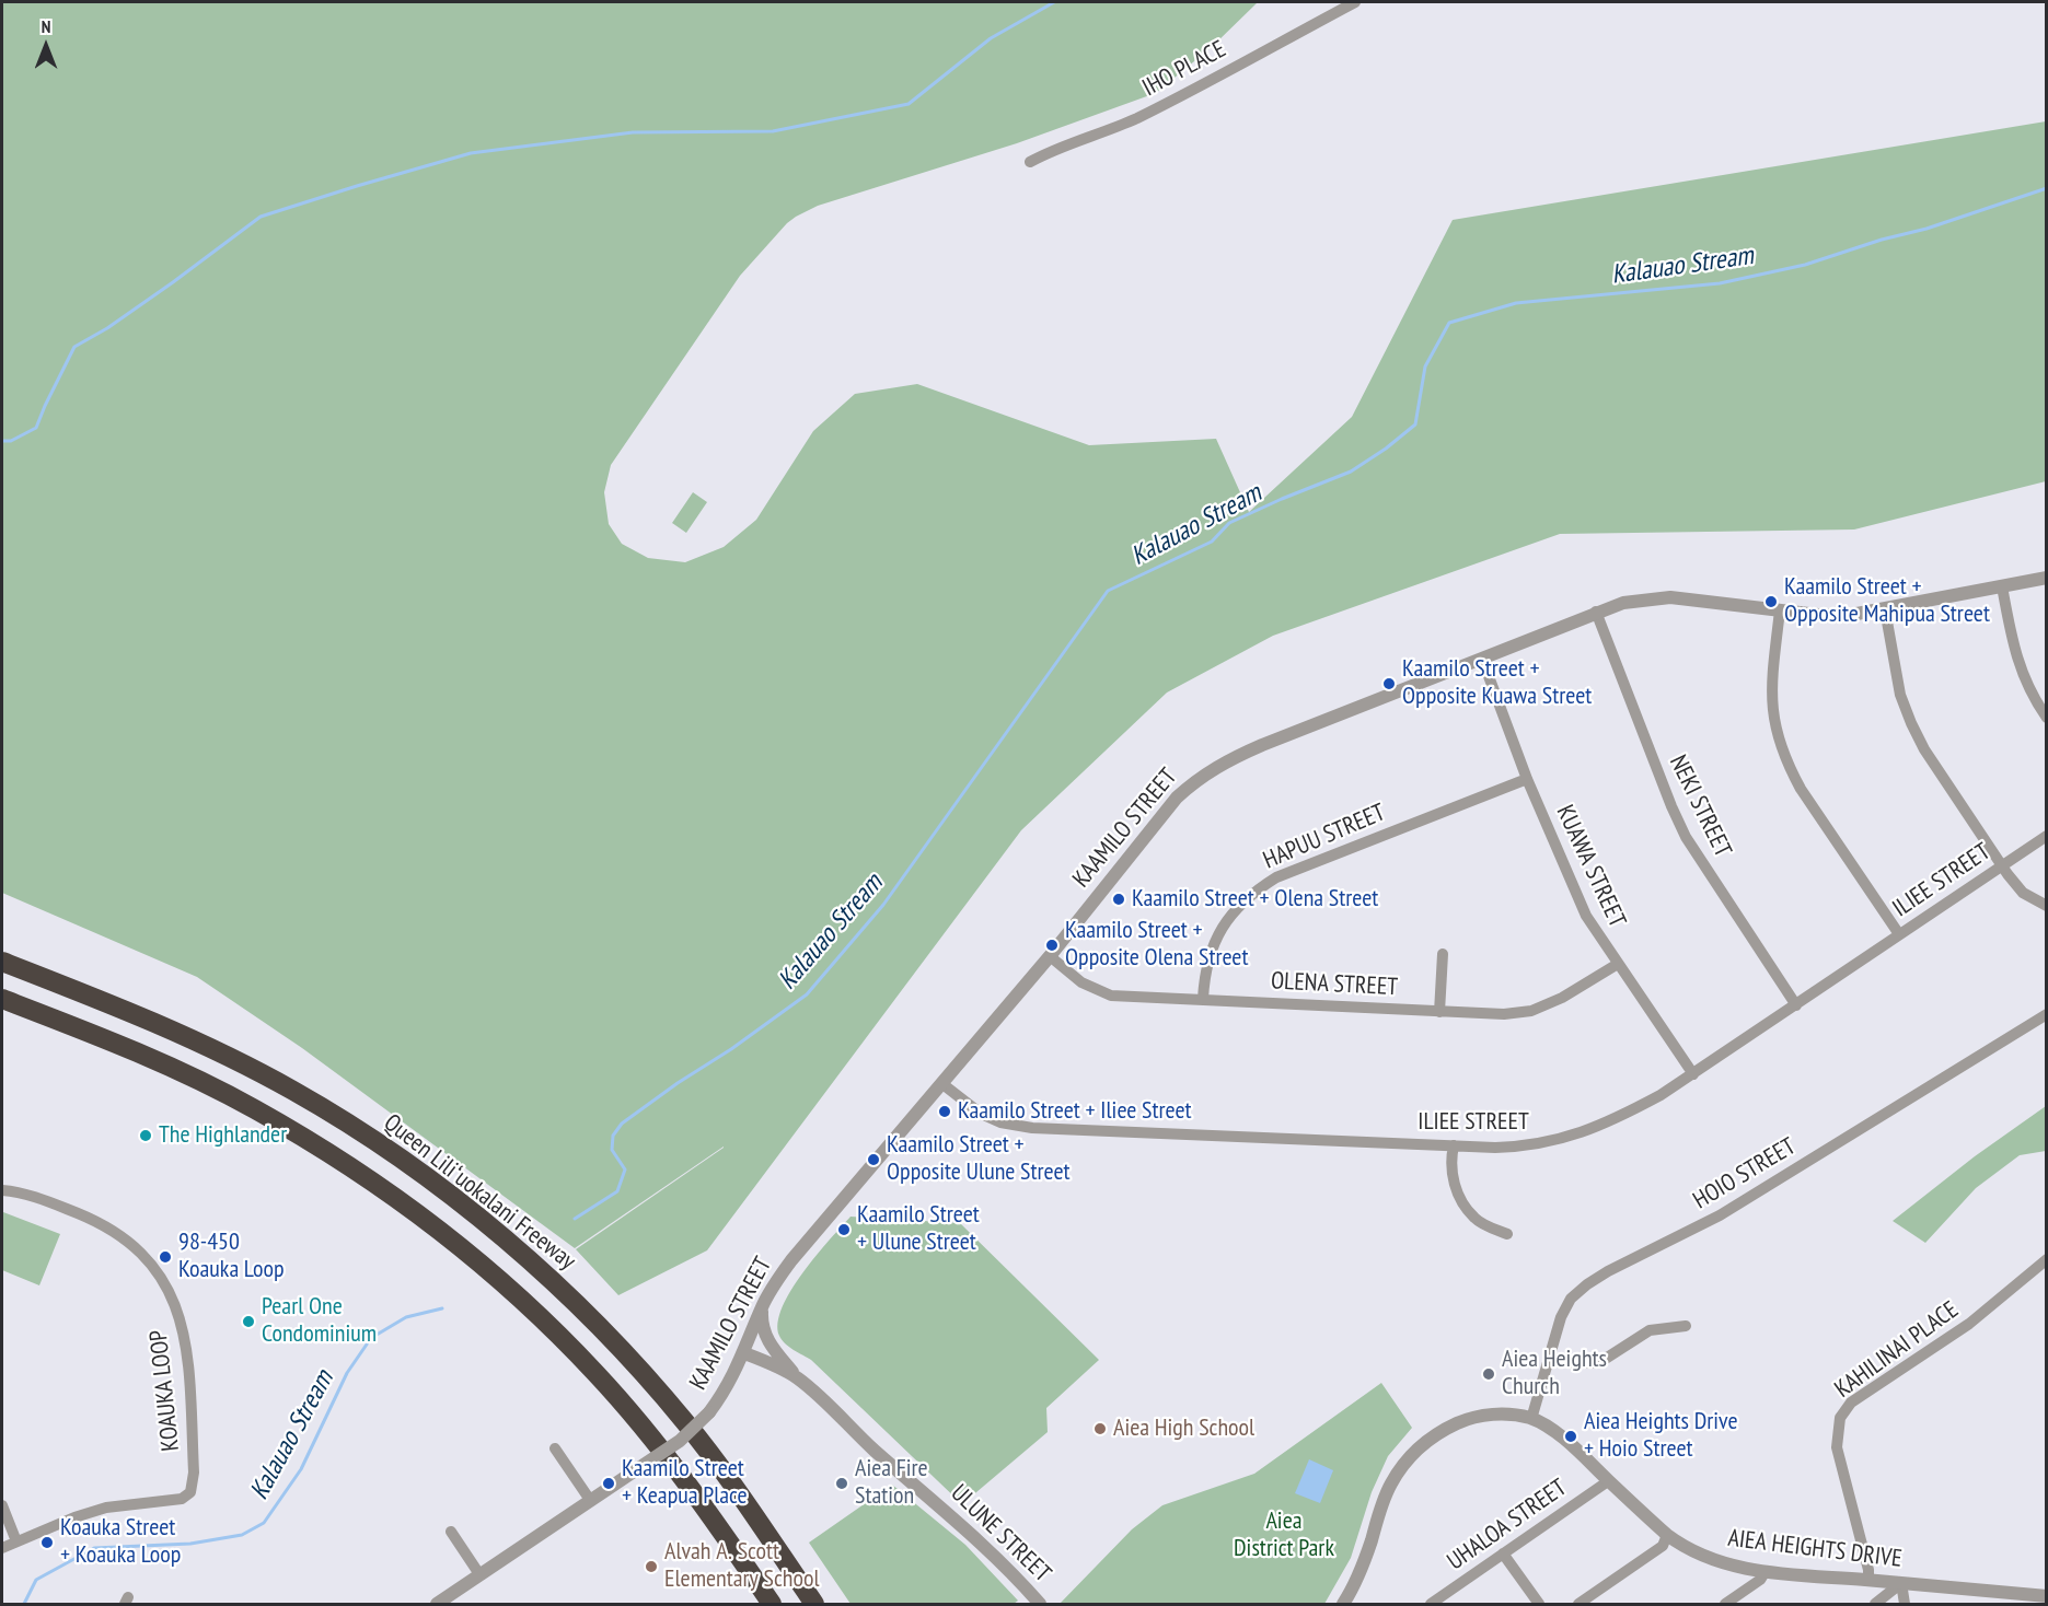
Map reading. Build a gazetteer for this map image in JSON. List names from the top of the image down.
{
  "streets": {
    "highway": ["Queen Liliʻuokalani Freeway"],
    "street": [
      "IHO PLACE",
      "NEKI STREET",
      "KAAMILO STREET",
      "HAPUU STREET",
      "KUAWA STREET",
      "ILIEE STREET",
      "OLENA STREET",
      "HOIO STREET",
      "KAHILINAI PLACE",
      "KOAUKA LOOP",
      "UHALOA STREET",
      "ULUNE STREET",
      "AIEA HEIGHTS DRIVE"
    ]
  },
  "crossings": [
    ["NEKI STREET", "KAAMILO STREET"],
    ["NEKI STREET", "ILIEE STREET"],
    ["KAAMILO STREET", "KUAWA STREET"],
    ["KAAMILO STREET", "ILIEE STREET"],
    ["KAAMILO STREET", "OLENA STREET"],
    ["KAAMILO STREET", "ULUNE STREET"],
    ["HAPUU STREET", "KUAWA STREET"],
    ["HAPUU STREET", "OLENA STREET"],
    ["KUAWA STREET", "ILIEE STREET"],
    ["KUAWA STREET", "OLENA STREET"],
    ["HOIO STREET", "AIEA HEIGHTS DRIVE"],
    ["KAHILINAI PLACE", "AIEA HEIGHTS DRIVE"],
    ["UHALOA STREET", "AIEA HEIGHTS DRIVE"]
  ],
  "water": ["Kalauao Stream"],
  "parks": ["Aiea District Park"],
  "places": [
    "Kaamilo Street + Opposite Mahipua Street",
    "Kaamilo Street + Opposite Kuawa Street",
    "Kaamilo Street + Olena Street",
    "Kaamilo Street + Opposite Olena Street",
    "Kaamilo Street + Iliee Street",
    "The Highlander",
    "Kaamilo Street + Opposite Ulune Street",
    "Kaamilo Street + Ulune Street",
    "98-450 Koauka Loop",
    "Pearl One Condominium",
    "Aiea Heights Church",
    "Aiea High School",
    "Aiea Heights Drive + Hoio Street",
    "Kaamilo Street + Keapua Place",
    "Aiea Fire Station",
    "Koauka Street + Koauka Loop",
    "Alvah A. Scott Elementary School"
  ],
  "north": "top"
}
